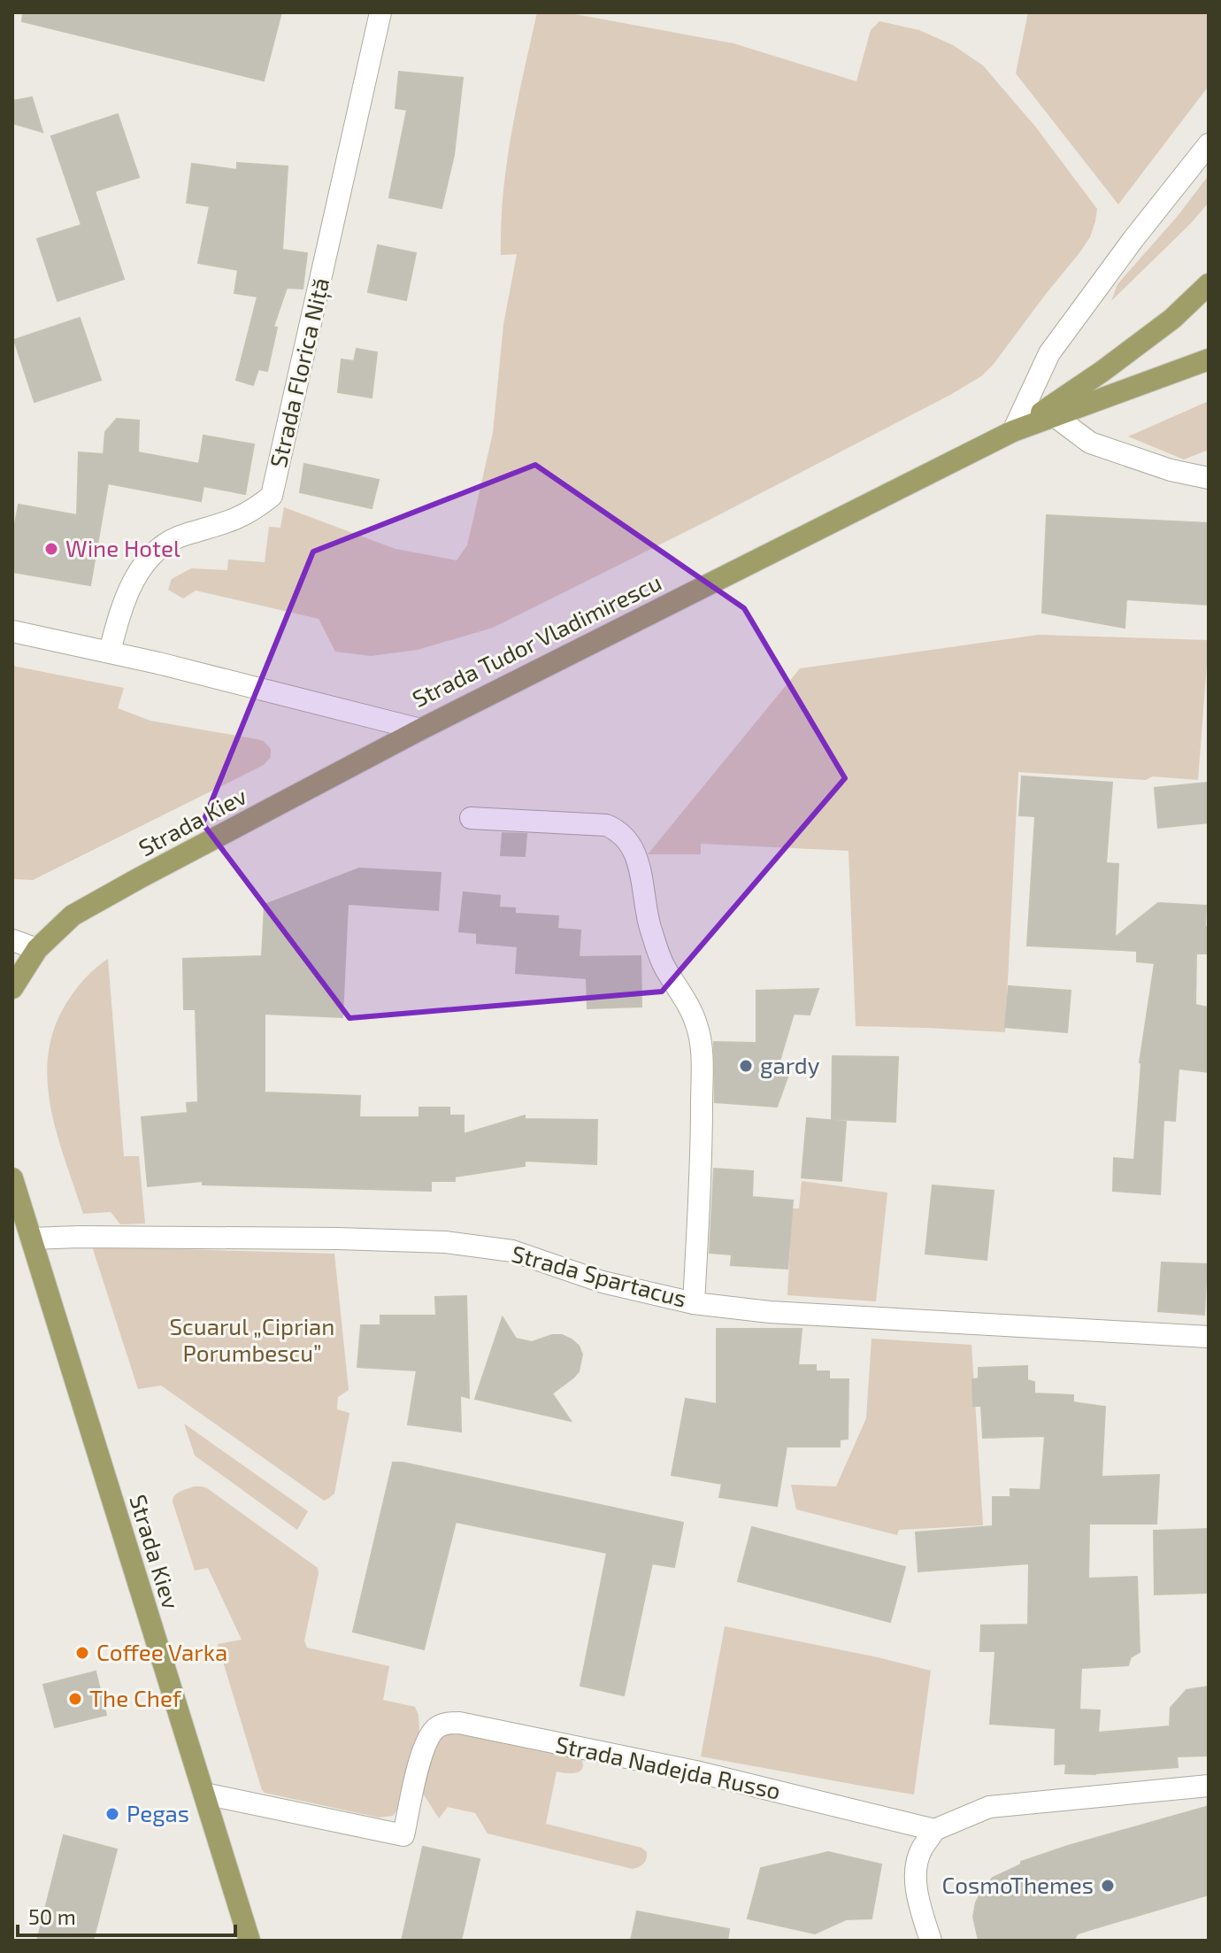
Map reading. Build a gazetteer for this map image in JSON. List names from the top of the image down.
{
  "streets": {
    "main road": ["Strada Tudor Vladimirescu", "Strada Kiev"],
    "street": ["Strada Florica Niță", "Strada Spartacus", "Strada Nadejda Russo"]
  },
  "crossings": [
    ["Strada Florica Niță", "Strada Tudor Vladimirescu"],
    ["Strada Tudor Vladimirescu", "Strada Kiev"],
    ["Strada Kiev", "Strada Spartacus"],
    ["Strada Kiev", "Strada Nadejda Russo"]
  ],
  "parks": ["Scuarul „Ciprian Porumbescu”"],
  "places": [
    "Wine Hotel",
    "gardy",
    "Coffee Varka",
    "The Chef",
    "Pegas",
    "CosmoThemes"
  ],
  "scale_bar": "50 m"
}
